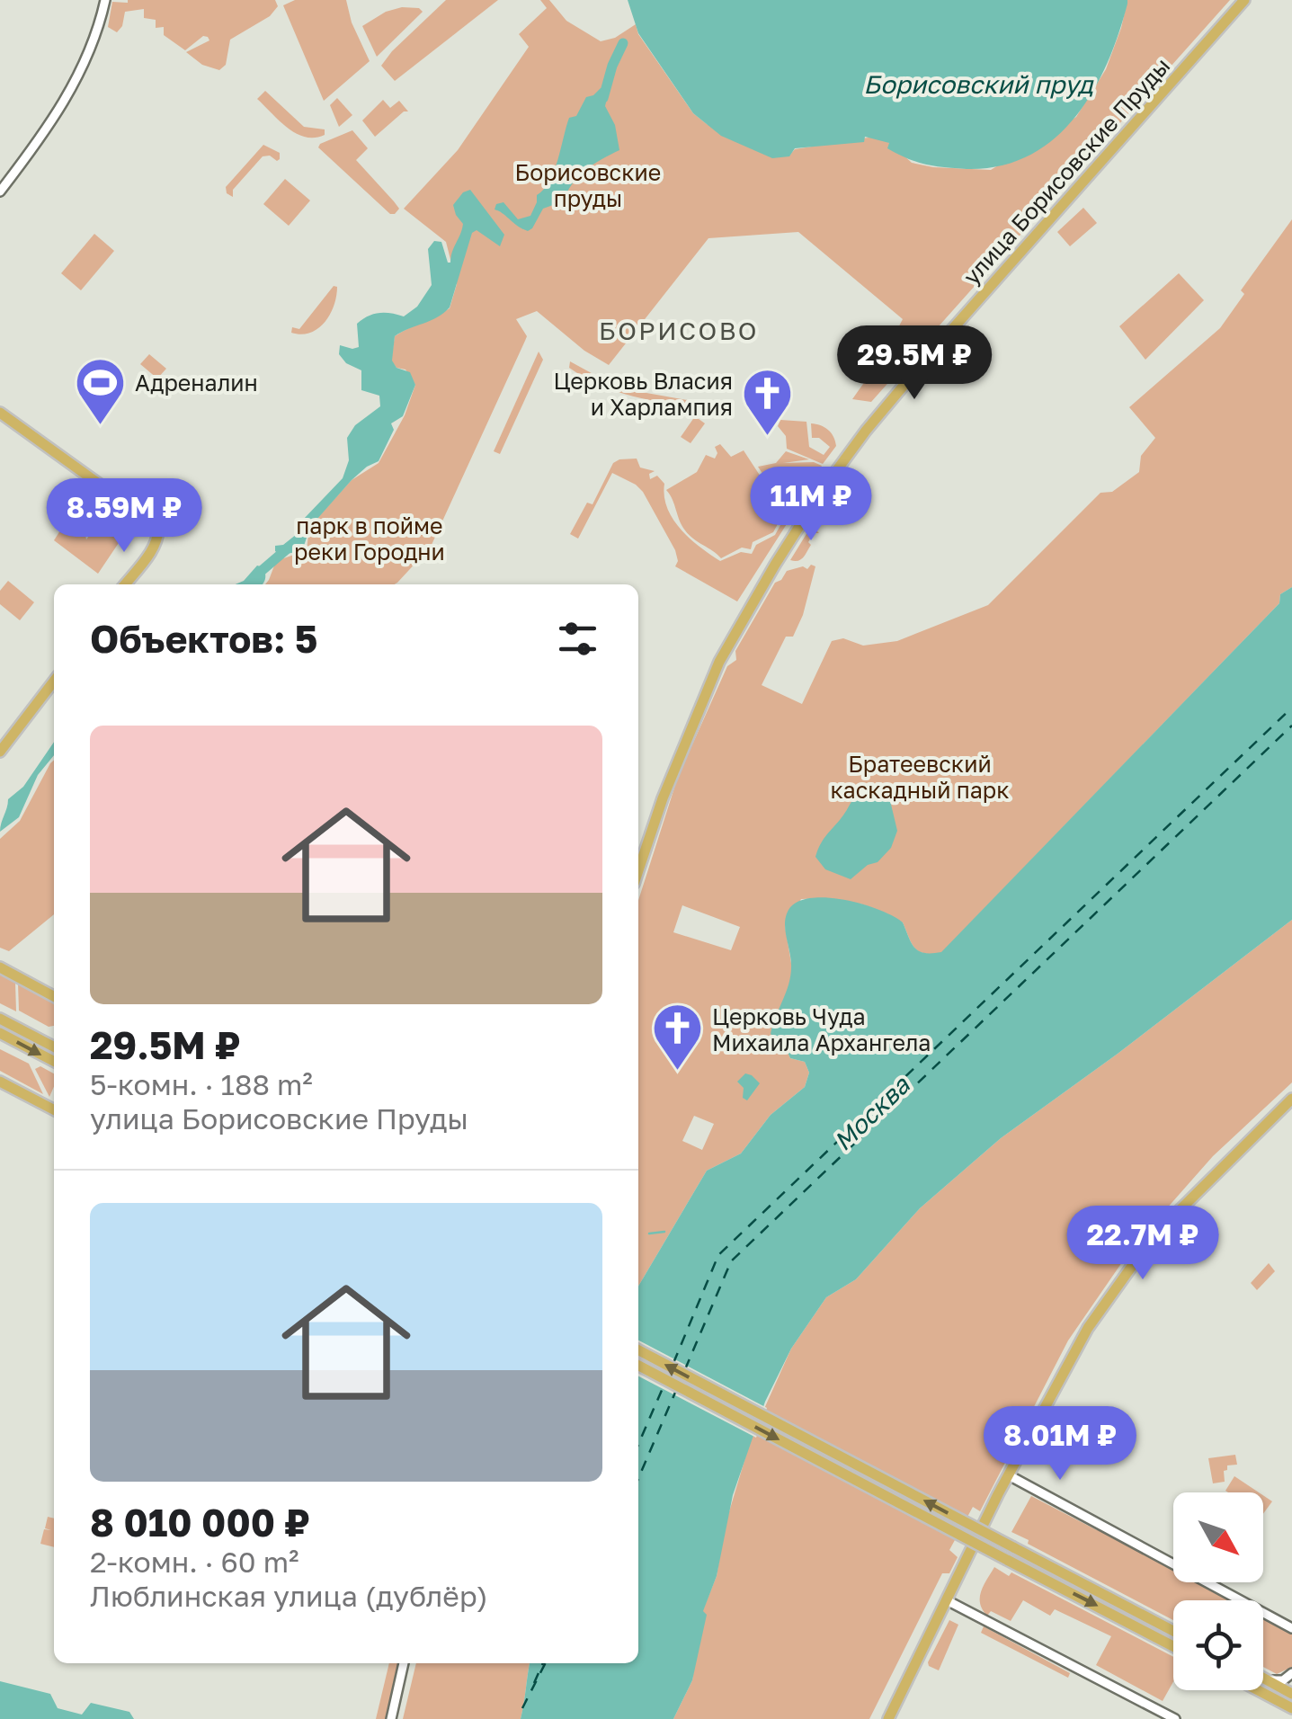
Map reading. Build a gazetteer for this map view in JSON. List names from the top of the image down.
{
  "streets": {
    "main road": ["улица Борисовские Пруды"]
  },
  "districts": ["БОРИСОВО"],
  "water": ["Борисовский пруд", "Москва"],
  "parks": ["Борисовские пруды", "парк в пойме реки Городни", "Братеевский каскадный парк"],
  "places": {
    "sports": ["Адреналин"],
    "church": ["Церковь Власия и Харлампия", "Церковь Чуда Михаила Архангела"]
  },
  "north": "bottom right",
  "page": {
    "price": [
      "29.5M ₽",
      "11M ₽",
      "8.59M ₽",
      "22.7M ₽",
      "8.01M ₽"
    ],
    "heading": "Объектов: 5",
    "list": [
      {
        "name": "29.5M ₽",
        "note": "5-комн. · 188 m² · улица Борисовские Пруды"
      },
      {
        "name": "8 010 000 ₽",
        "note": "2-комн. · 60 m² · Люблинская улица (дублёр)"
      }
    ]
  }
}
